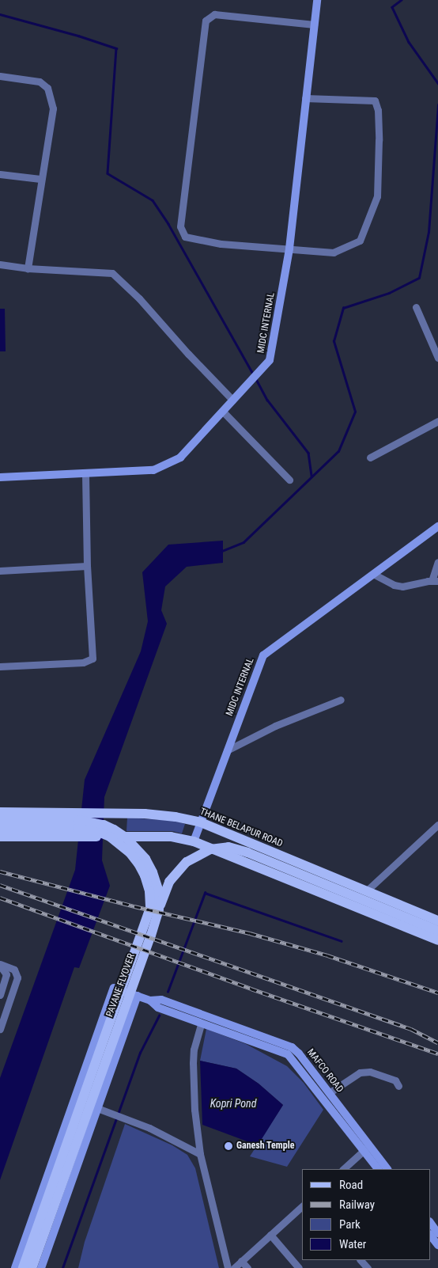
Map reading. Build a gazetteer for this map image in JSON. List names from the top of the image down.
{
  "streets": {
    "main road": [
      "MIDC INTERNAL",
      "THANE BELAPUR ROAD",
      "PAVANE FLYOVER",
      "MAFCO ROAD"
    ]
  },
  "crossings": [
    ["MIDC INTERNAL", "THANE BELAPUR ROAD"]
  ],
  "water": ["Kopri Pond"],
  "places": ["Ganesh Temple"],
  "legend": [
    "Road",
    "Railway",
    "Park",
    "Water"
  ]
}
